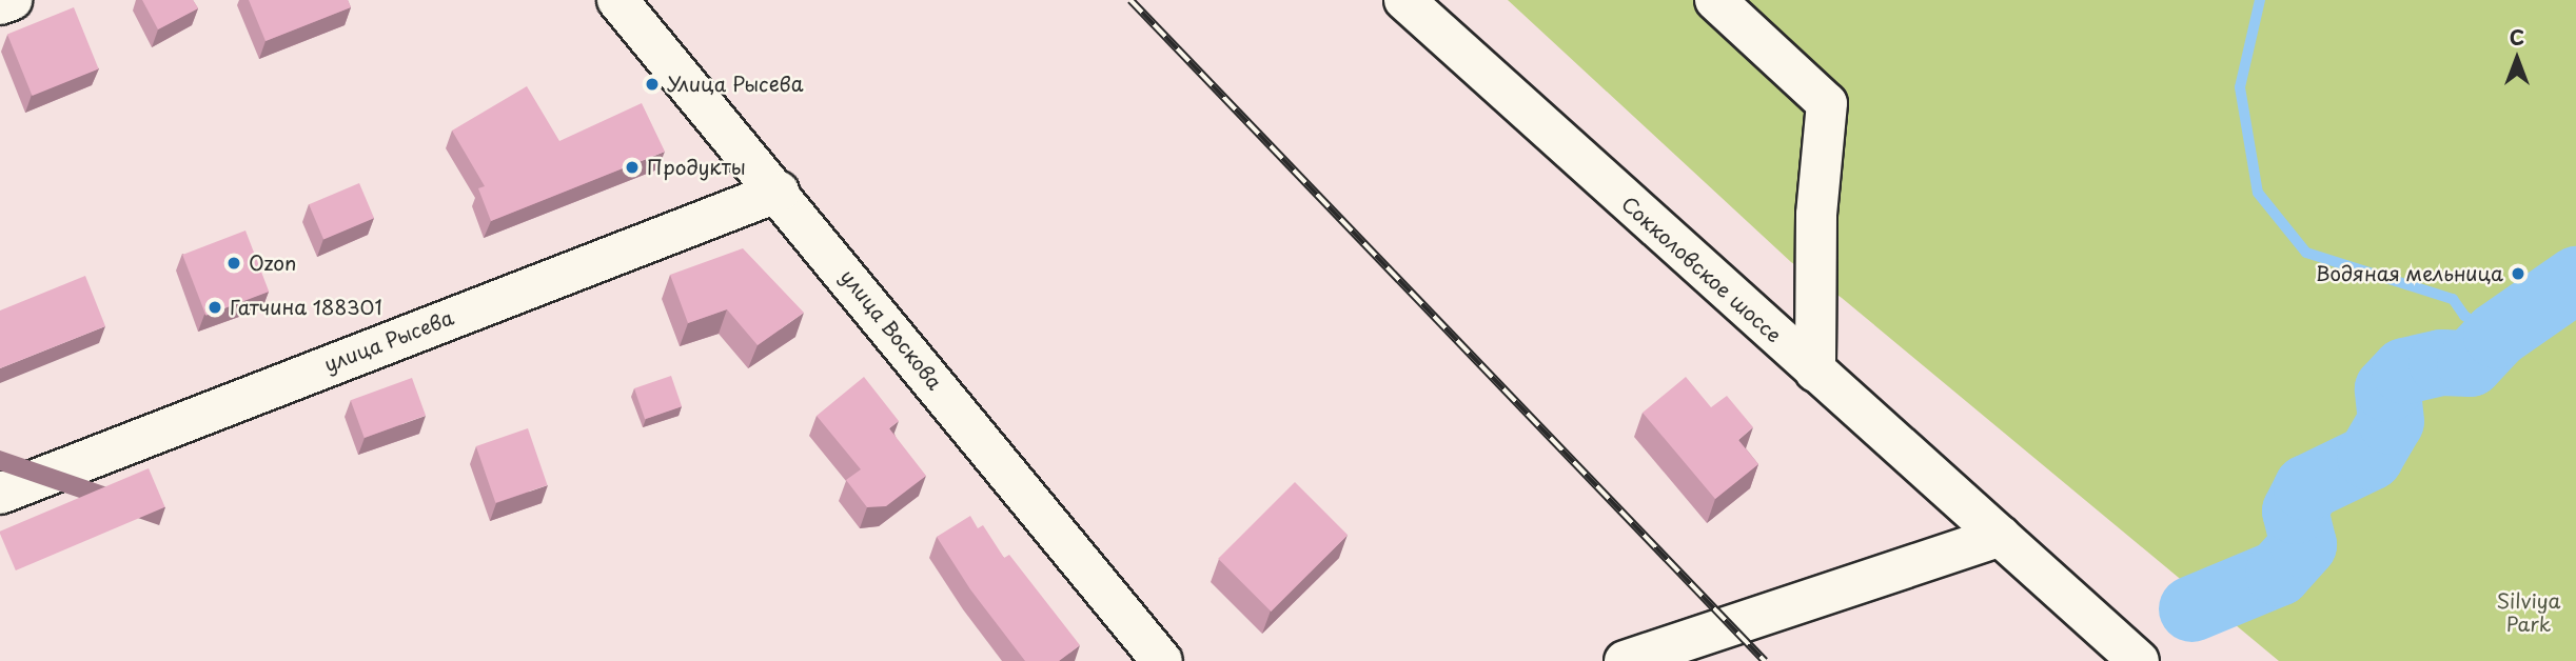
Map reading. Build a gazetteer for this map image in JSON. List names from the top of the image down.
{
  "streets": {
    "main road": ["Сокколовское шоссе", "улица Воскова", "улица Рысева"]
  },
  "crossings": [
    ["улица Воскова", "улица Рысева"]
  ],
  "parks": ["Silviya Park"],
  "places": [
    "Улица Рысева",
    "Продукты",
    "Ozon",
    "Водяная мельница",
    "Гатчина 188301"
  ],
  "north": "top"
}
